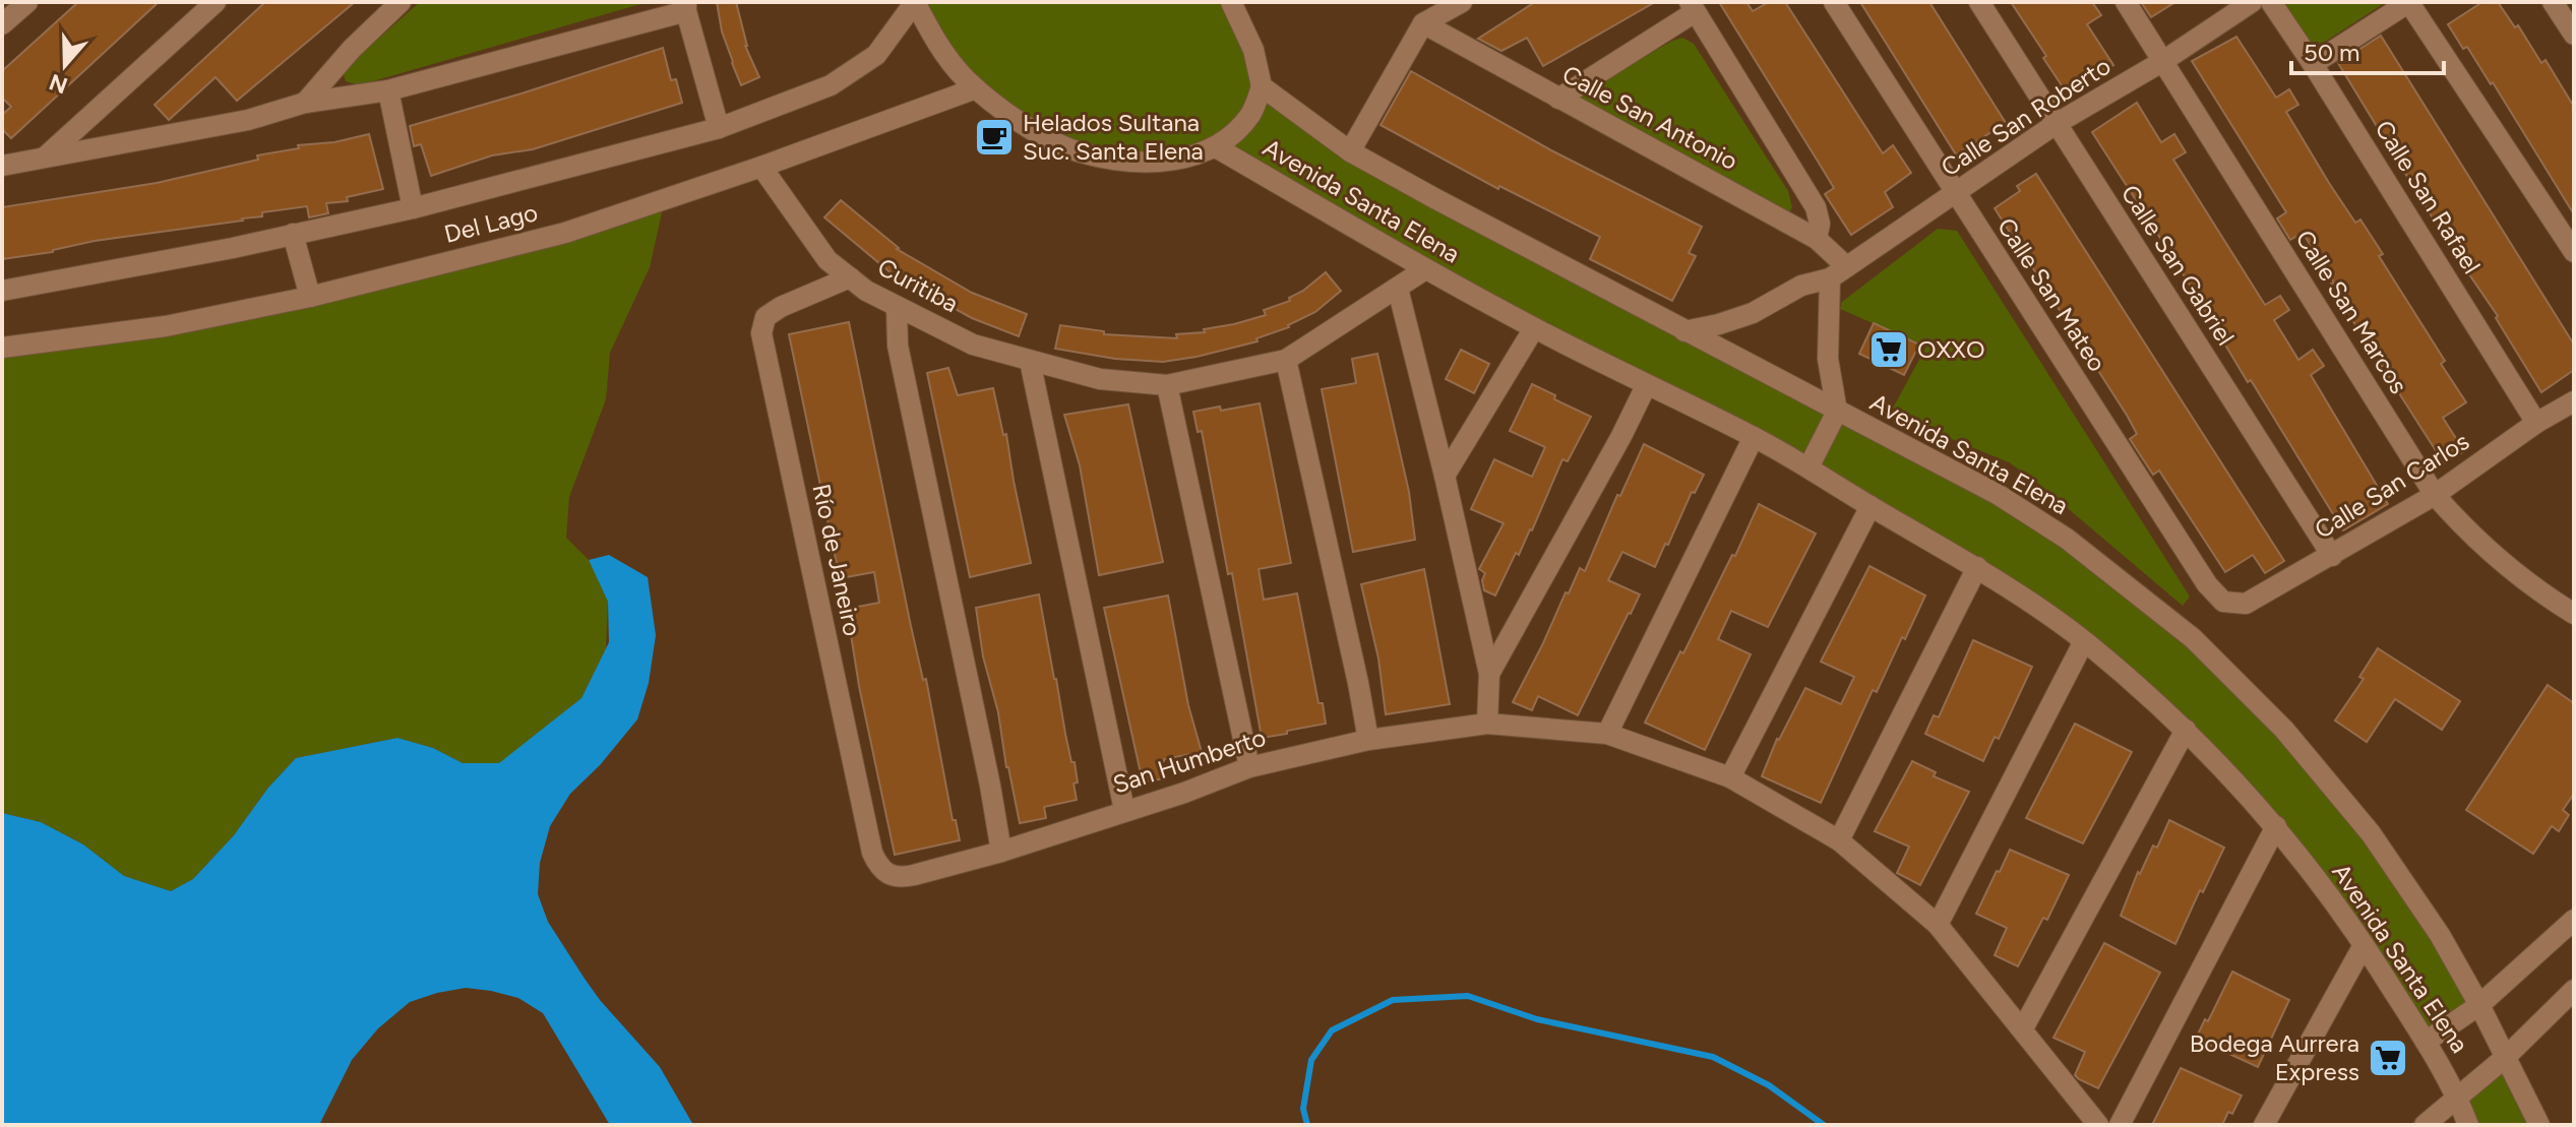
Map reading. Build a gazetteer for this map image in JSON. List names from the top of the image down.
{
  "streets": {
    "street": [
      "Calle San Roberto",
      "Calle San Antonio",
      "Calle San Rafael",
      "Avenida Santa Elena",
      "Del Lago",
      "Calle San Gabriel",
      "Curitiba",
      "Calle San Mateo",
      "Calle San Marcos",
      "Calle San Carlos",
      "Río de Janeiro",
      "San Humberto"
    ]
  },
  "crossings": [
    ["Calle San Roberto", "Calle San Antonio"],
    ["Calle San Roberto", "Avenida Santa Elena"],
    ["Calle San Roberto", "Calle San Gabriel"],
    ["Calle San Roberto", "Calle San Mateo"],
    ["Calle San Roberto", "Calle San Marcos"],
    ["Calle San Rafael", "Calle San Carlos"],
    ["Del Lago", "Curitiba"],
    ["Calle San Gabriel", "Calle San Carlos"],
    ["Curitiba", "Río de Janeiro"],
    ["Calle San Mateo", "Calle San Carlos"],
    ["Calle San Marcos", "Calle San Carlos"],
    ["Río de Janeiro", "San Humberto"]
  ],
  "places": {
    "cafe": ["Helados Sultana Suc. Santa Elena"],
    "supermarket": ["OXXO", "Bodega Aurrera Express"]
  },
  "scale_bar": "50 m",
  "north": "bottom"
}
